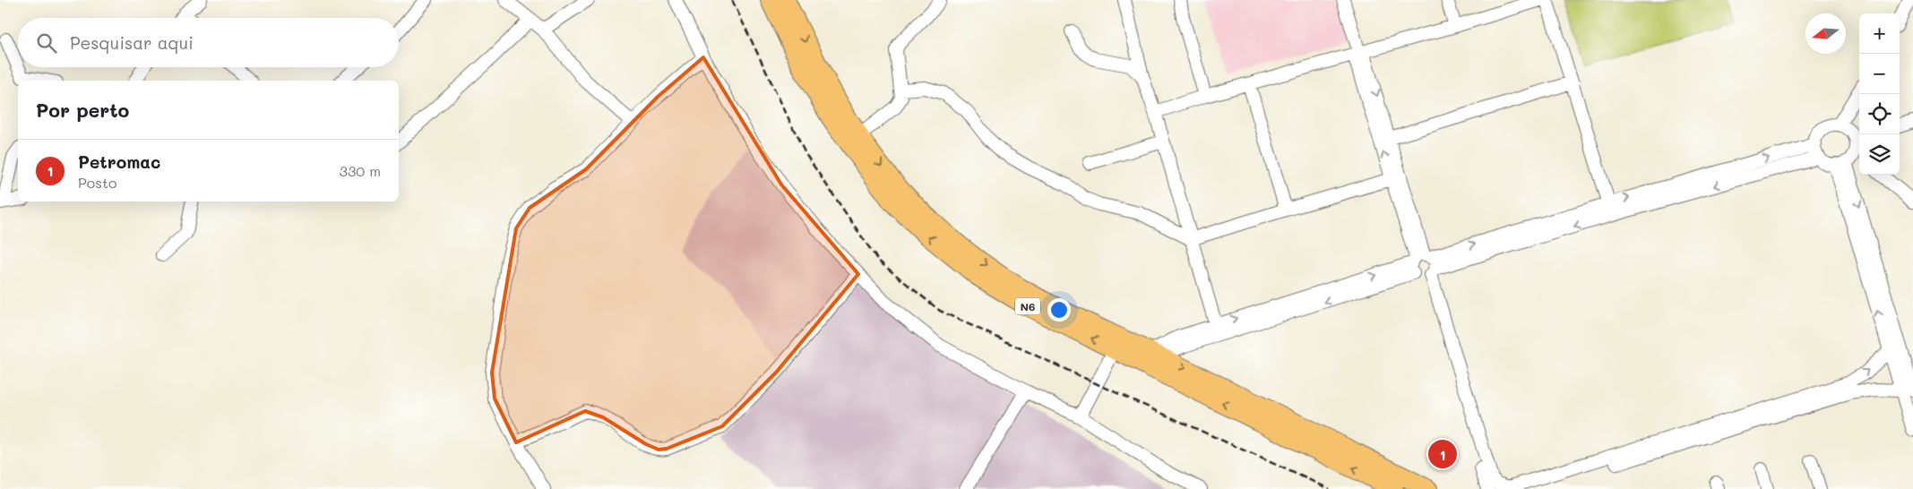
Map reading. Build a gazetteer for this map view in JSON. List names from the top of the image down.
{
  "streets": {
    "highway": ["N6"]
  },
  "north": "left",
  "page": {
    "map_buttons": ["+", "−"],
    "search": "Pesquisar aqui",
    "heading": "Por perto",
    "list": [
      {
        "mark": "1",
        "name": "Petromac",
        "note": "Posto",
        "value": "330 m"
      }
    ],
    "pins": "1"
  }
}
